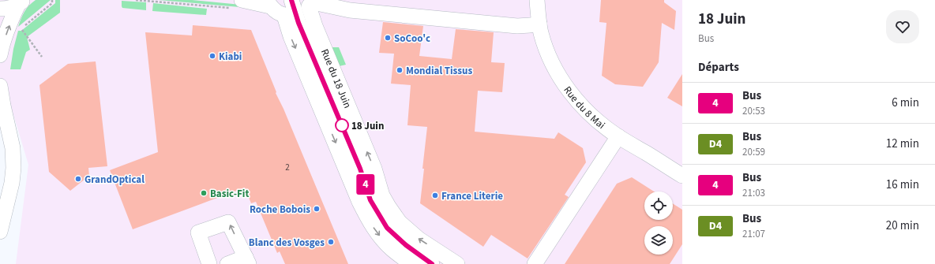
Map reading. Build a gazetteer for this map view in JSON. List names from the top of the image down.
{
  "streets": {
    "street": ["Rue du 18 Juin", "Rue du 8 Mai"]
  },
  "places": [
    "SoCoo'c",
    "Kiabi",
    "Mondial Tissus",
    "18 Juin",
    "GrandOptical",
    "Basic-Fit",
    "France Literie",
    "Roche Bobois",
    "Blanc des Vosges"
  ],
  "lines": ["bus line 4"],
  "house_numbers": ["2"],
  "page": {
    "on_map": "4",
    "heading": [
      ["18 Juin", "Bus"],
      "Départs"
    ],
    "list": [
      {
        "mark": "4",
        "name": "Bus",
        "note": "20:53",
        "value": "6 min"
      },
      {
        "mark": "D4",
        "name": "Bus",
        "note": "20:59",
        "value": "12 min"
      },
      {
        "mark": "4",
        "name": "Bus",
        "note": "21:03",
        "value": "16 min"
      },
      {
        "mark": "D4",
        "name": "Bus",
        "note": "21:07",
        "value": "20 min"
      }
    ]
  }
}
